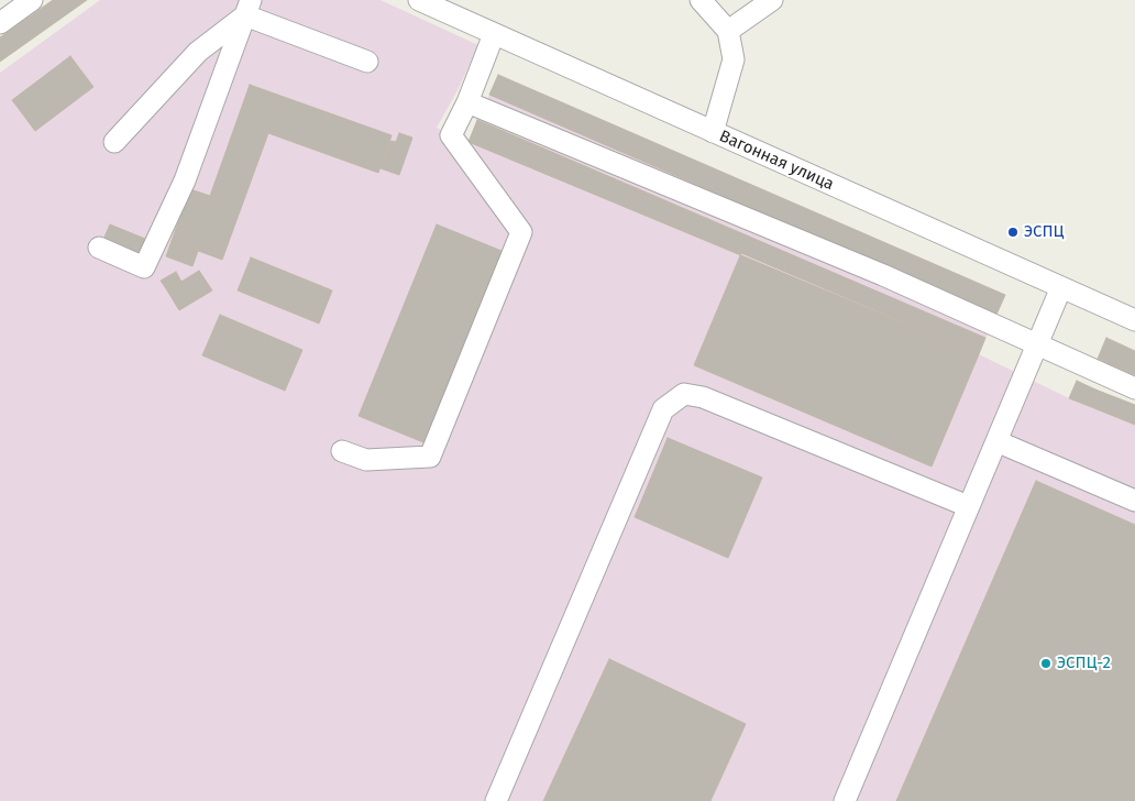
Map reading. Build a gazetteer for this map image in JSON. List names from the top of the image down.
{
  "streets": {
    "street": ["Вагонная улица"]
  },
  "places": ["ЭСПЦ", "ЭСПЦ-2"]
}
